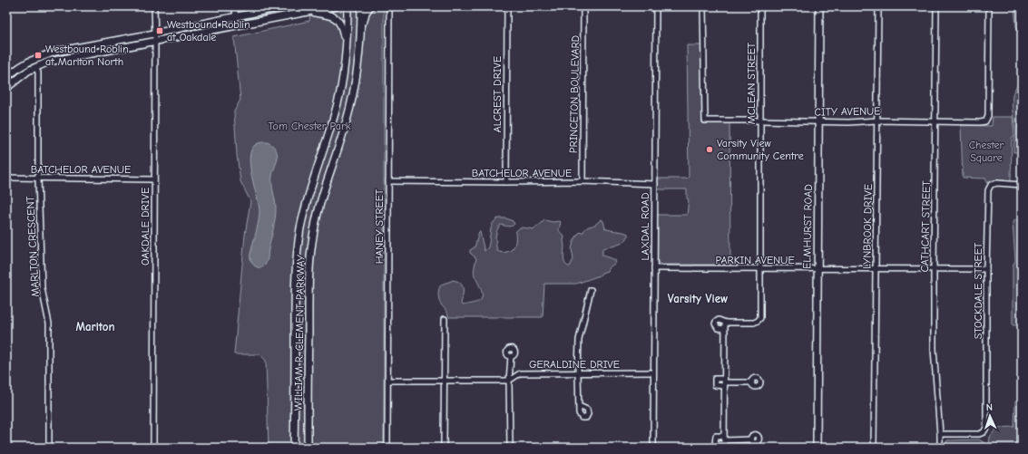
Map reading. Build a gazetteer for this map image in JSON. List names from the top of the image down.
{
  "streets": {
    "main road": ["ELMHURST ROAD", "WILLIAM R. CLEMENT PARKWAY"],
    "street": [
      "MCLEAN STREET",
      "ALCREST DRIVE",
      "PRINCETON BOULEVARD",
      "CITY AVENUE",
      "BATCHELOR AVENUE",
      "OAKDALE DRIVE",
      "HANEY STREET",
      "LAXDAL ROAD",
      "LYNBROOK DRIVE",
      "CATHCART STREET",
      "MARLTON CRESCENT",
      "PARKIN AVENUE",
      "STOCKDALE STREET",
      "GERALDINE DRIVE"
    ]
  },
  "crossings": [
    ["MCLEAN STREET", "CITY AVENUE"],
    ["MCLEAN STREET", "PARKIN AVENUE"],
    ["ALCREST DRIVE", "BATCHELOR AVENUE"],
    ["PRINCETON BOULEVARD", "BATCHELOR AVENUE"],
    ["CITY AVENUE", "ELMHURST ROAD"],
    ["CITY AVENUE", "LYNBROOK DRIVE"],
    ["CITY AVENUE", "CATHCART STREET"],
    ["BATCHELOR AVENUE", "OAKDALE DRIVE"],
    ["BATCHELOR AVENUE", "HANEY STREET"],
    ["BATCHELOR AVENUE", "LAXDAL ROAD"],
    ["BATCHELOR AVENUE", "MARLTON CRESCENT"],
    ["HANEY STREET", "GERALDINE DRIVE"],
    ["LAXDAL ROAD", "PARKIN AVENUE"],
    ["LAXDAL ROAD", "GERALDINE DRIVE"],
    ["ELMHURST ROAD", "PARKIN AVENUE"],
    ["LYNBROOK DRIVE", "PARKIN AVENUE"],
    ["CATHCART STREET", "PARKIN AVENUE"],
    ["CATHCART STREET", "STOCKDALE STREET"],
    ["PARKIN AVENUE", "STOCKDALE STREET"]
  ],
  "districts": ["Varsity View", "Marlton"],
  "parks": ["Tom Chester Park", "Chester Square"],
  "places": {
    "transit": ["Westbound Roblin at Oakdale", "Westbound Roblin at Marlton North"],
    "other": ["Varsity View Community Centre"]
  },
  "north": "top"
}
